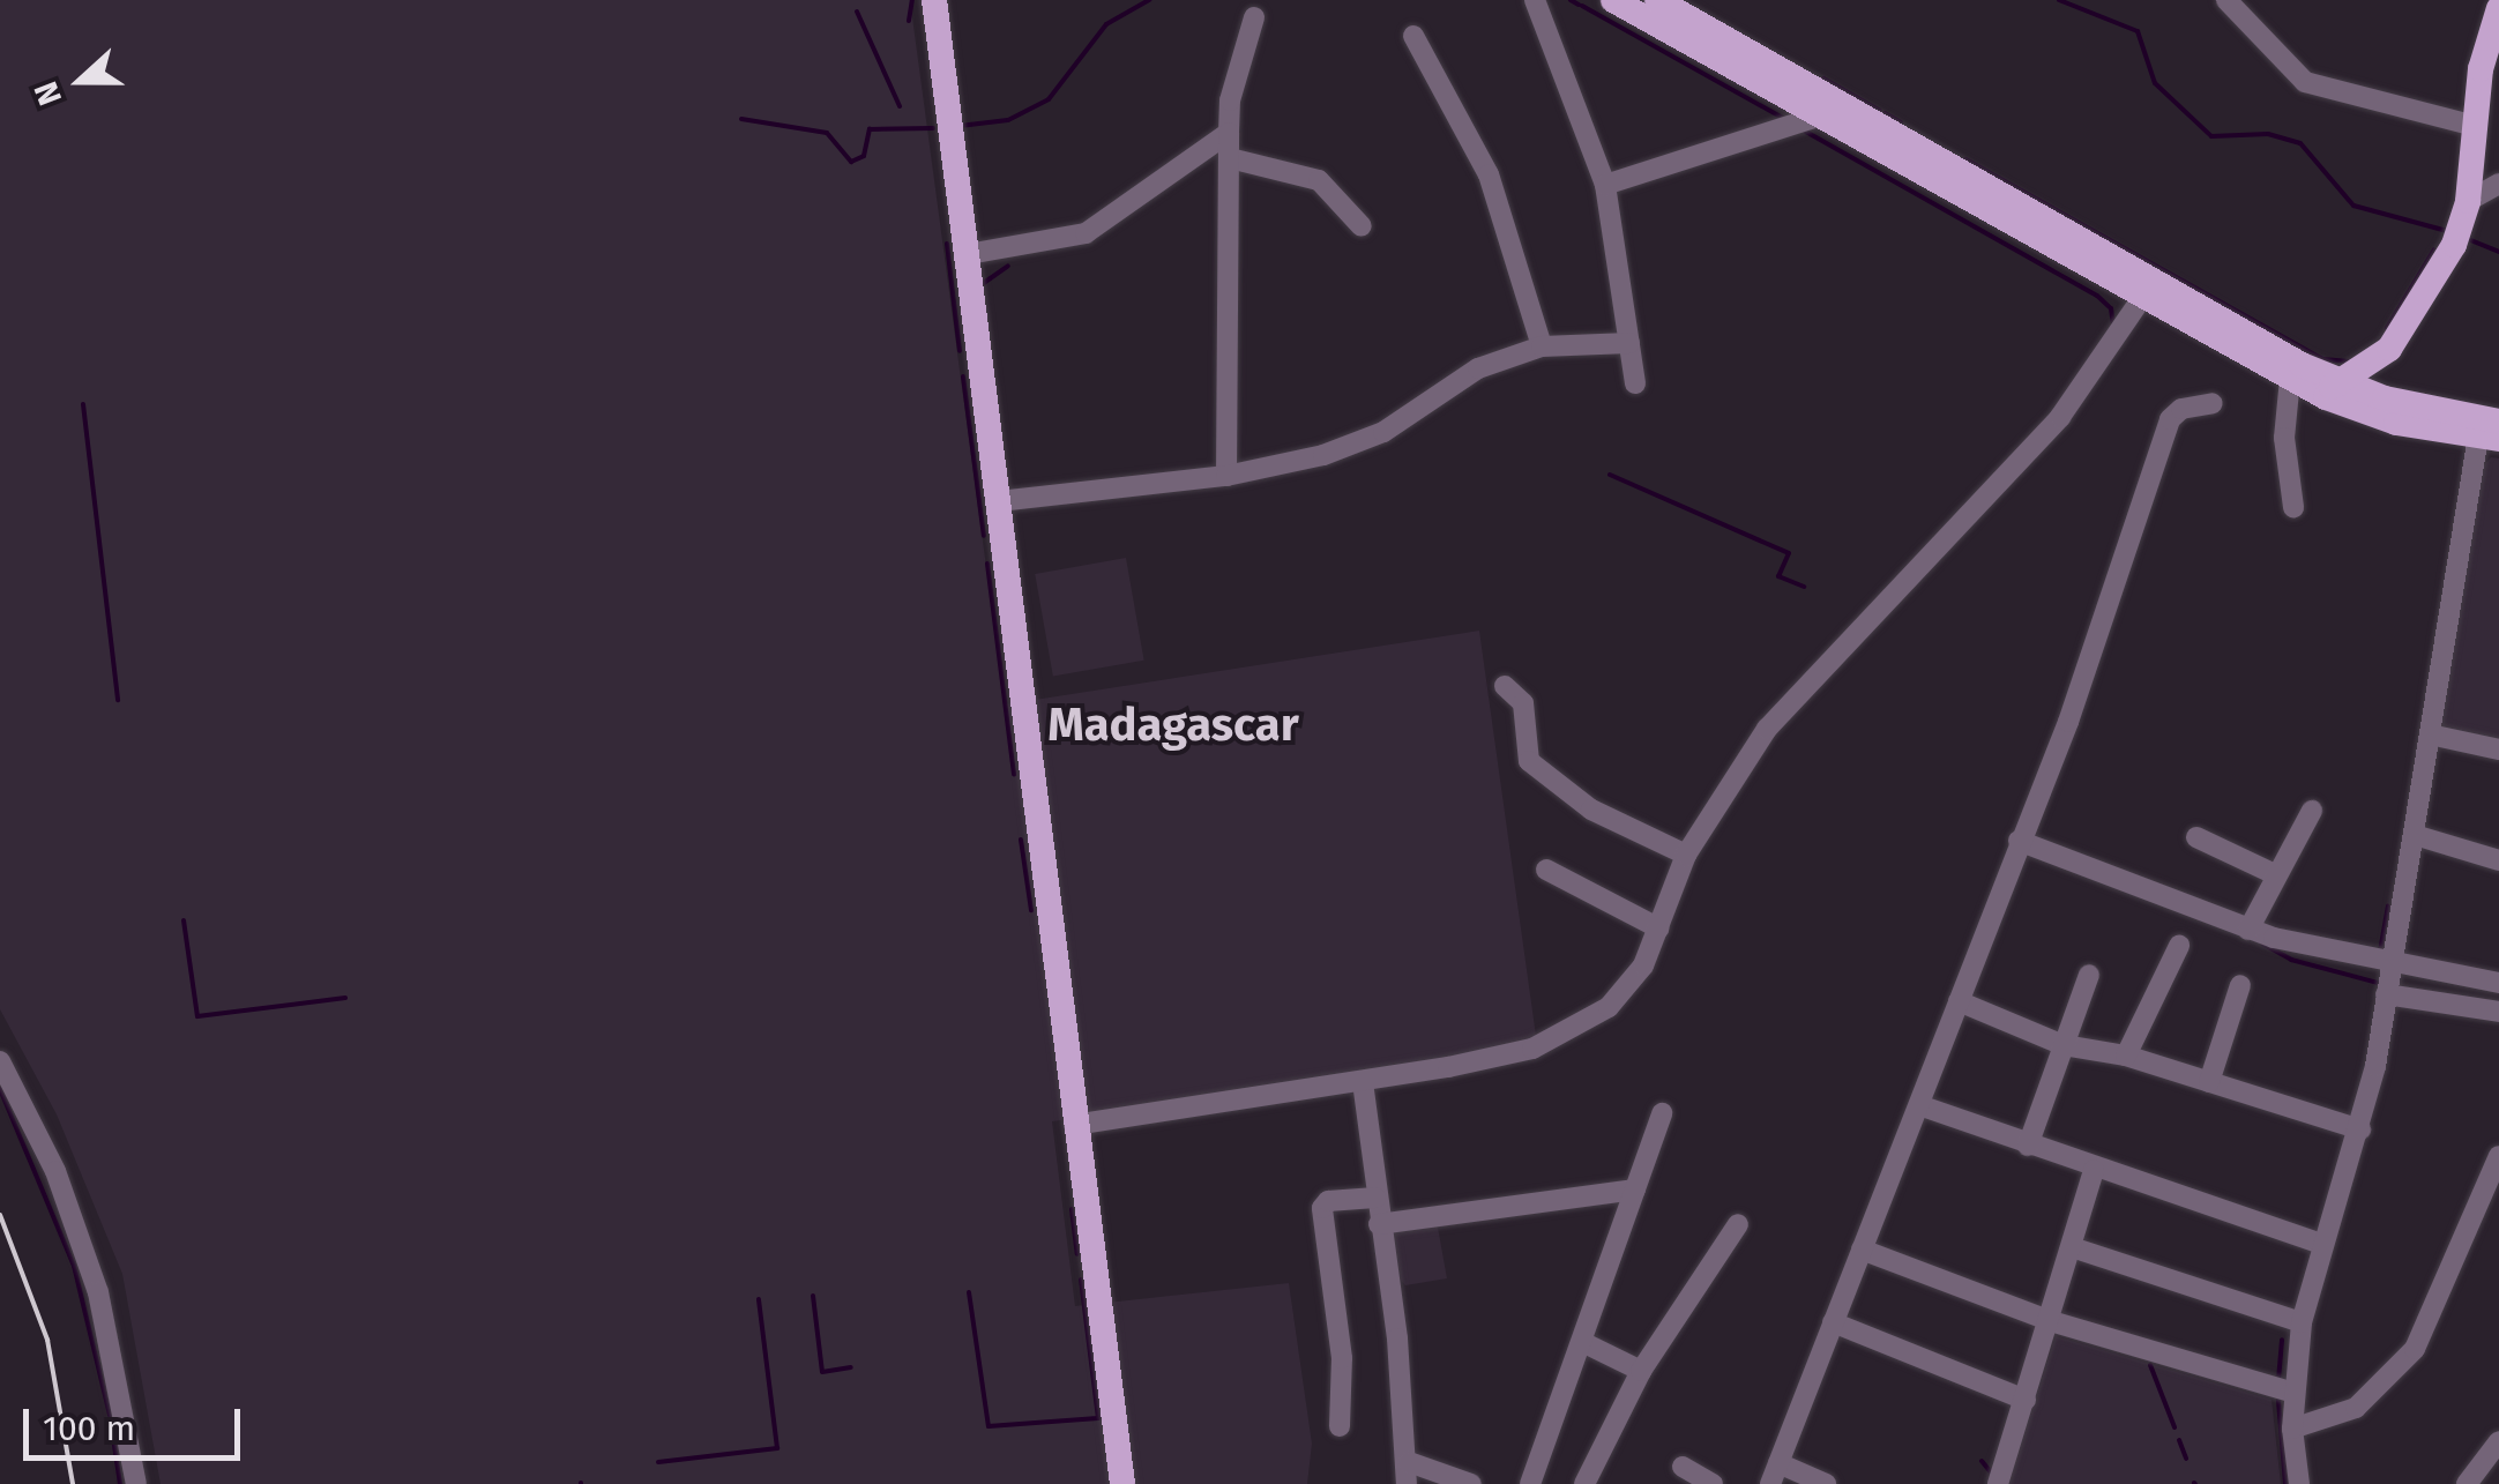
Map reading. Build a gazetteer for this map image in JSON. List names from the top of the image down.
{
  "districts": ["Madagascar"],
  "scale_bar": "100 m",
  "north": "left"
}
